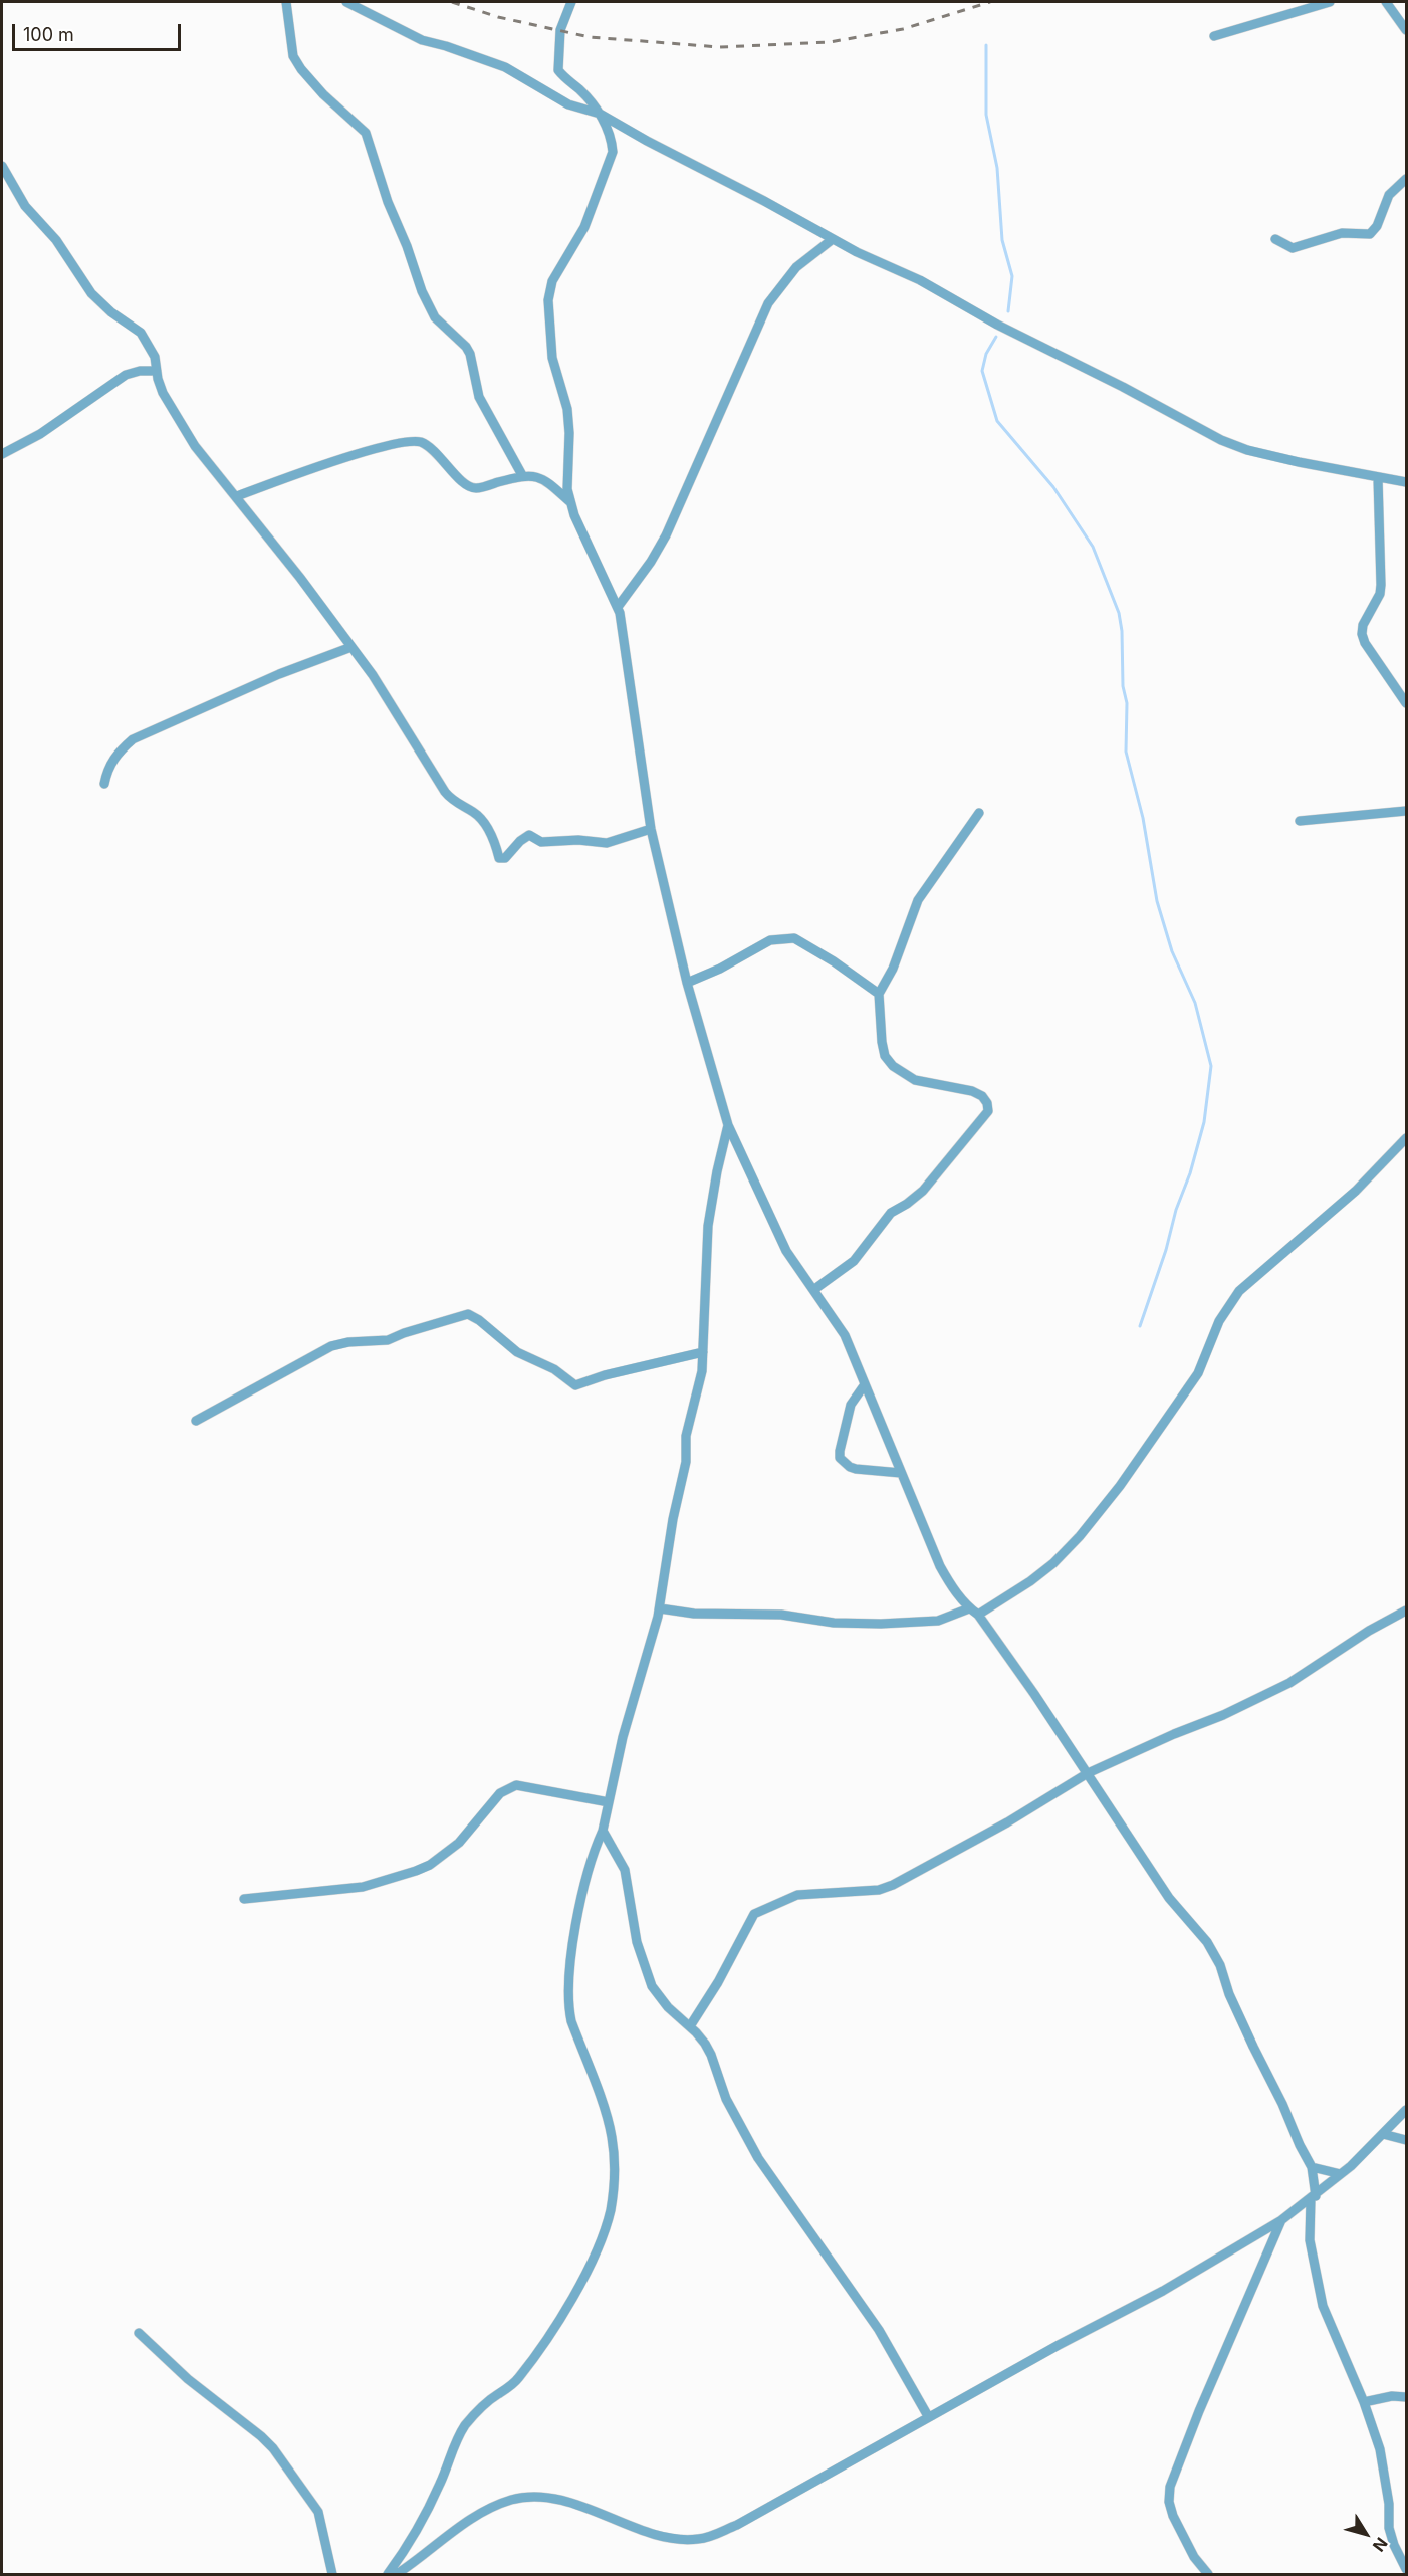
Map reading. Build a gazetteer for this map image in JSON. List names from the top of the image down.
{
  "scale_bar": "100 m",
  "north": "bottom right"
}
